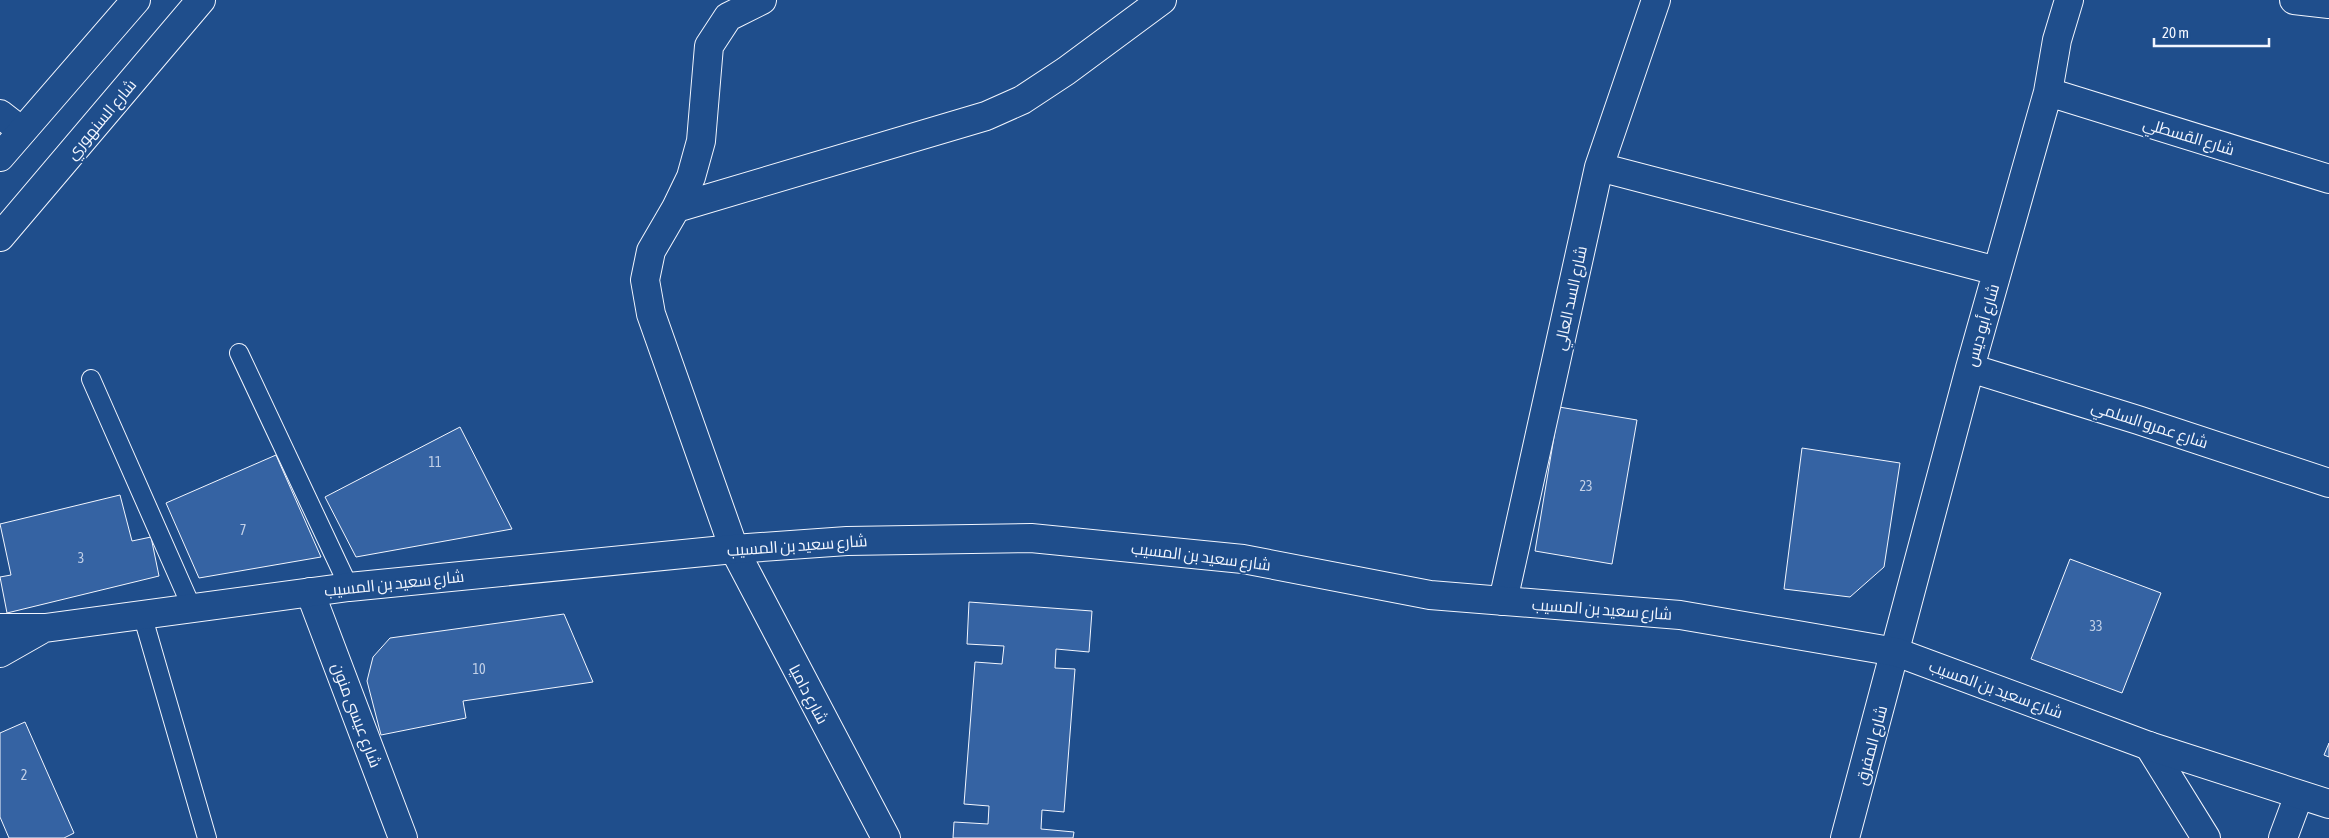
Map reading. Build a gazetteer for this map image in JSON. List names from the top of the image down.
{
  "streets": {
    "street": [
      "شارع السنهوري",
      "شارع القسطلي",
      "شارع السد العالي",
      "شارع أبو ديس",
      "شارع عمرو السلمي",
      "شارع سعيد بن المسيب",
      "شارع داميا",
      "شارع عيسى منون",
      "شارع المفرق"
    ]
  },
  "crossings": [
    ["شارع القسطلي", "شارع أبو ديس"],
    ["شارع السد العالي", "شارع سعيد بن المسيب"],
    ["شارع أبو ديس", "شارع عمرو السلمي"],
    ["شارع أبو ديس", "شارع سعيد بن المسيب"],
    ["شارع أبو ديس", "شارع المفرق"],
    ["شارع سعيد بن المسيب", "شارع داميا"],
    ["شارع سعيد بن المسيب", "شارع عيسى منون"],
    ["شارع سعيد بن المسيب", "شارع المفرق"]
  ],
  "house_numbers": [
    "11",
    "23",
    "7",
    "3",
    "33",
    "10",
    "2"
  ],
  "scale_bar": "20 m"
}
